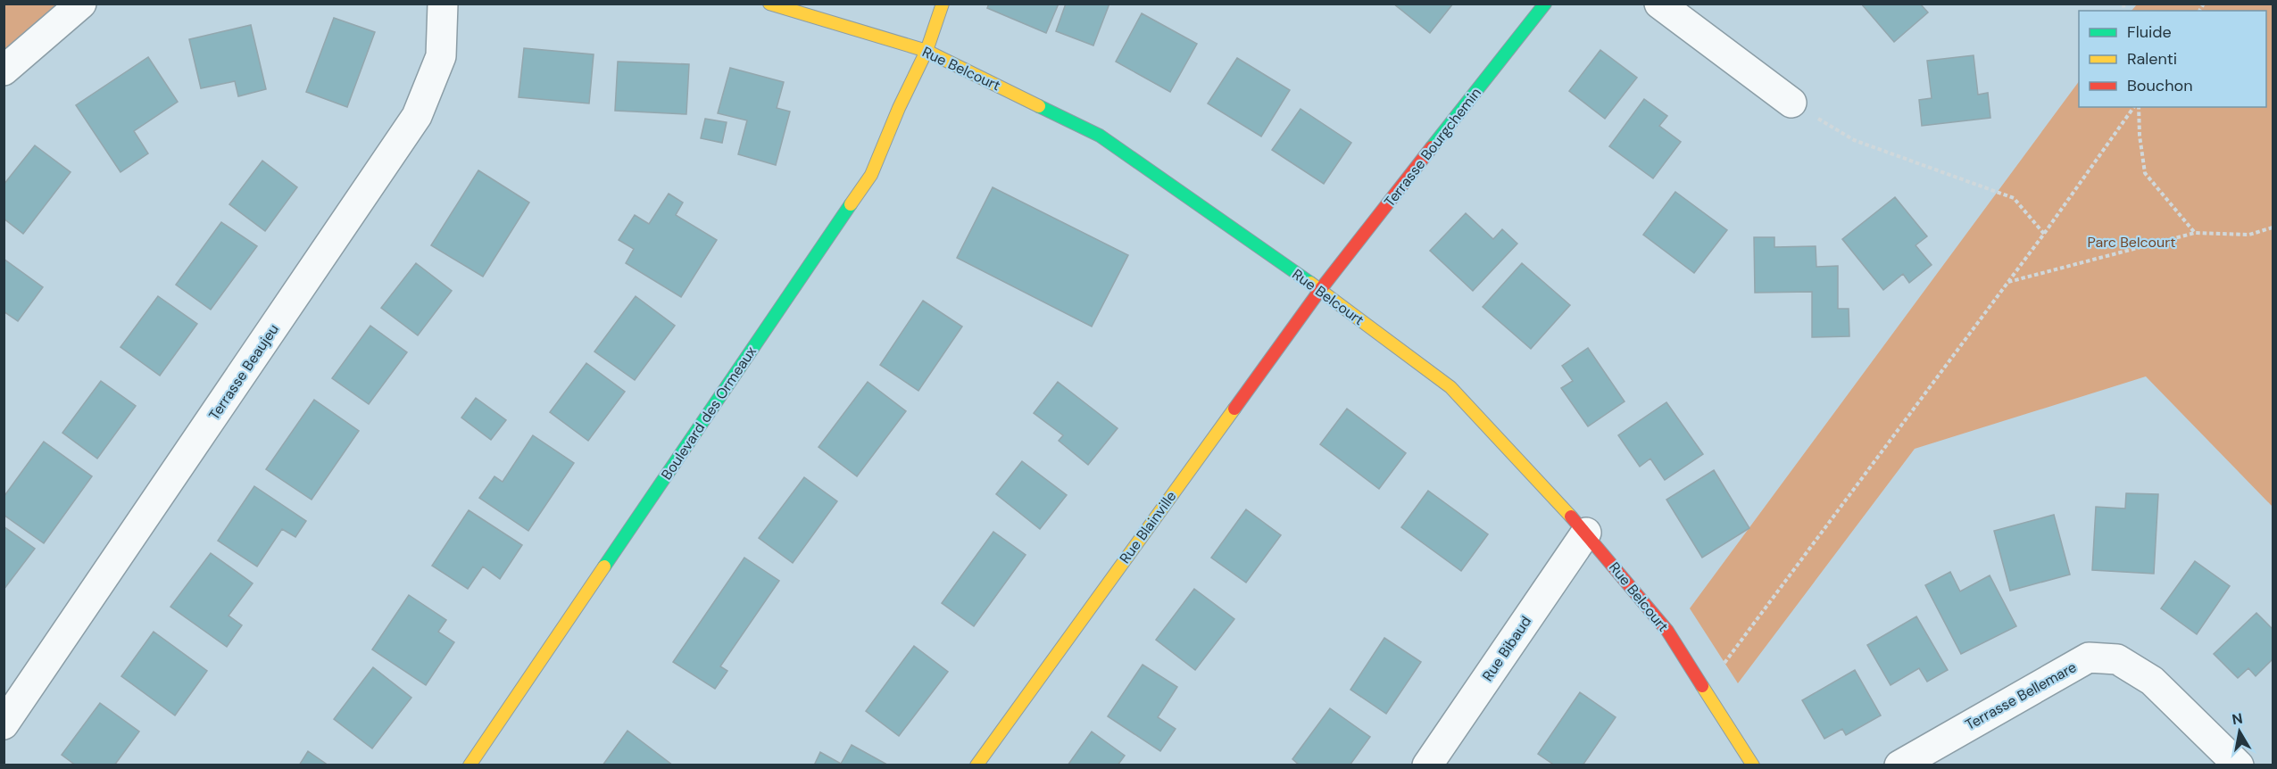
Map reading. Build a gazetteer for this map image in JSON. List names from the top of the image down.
{
  "streets": {
    "street": [
      "Rue Belcourt",
      "Terrasse Bourgchemin",
      "Terrasse Beaujeu",
      "Boulevard des Ormeaux",
      "Rue Blainville",
      "Rue Bibaud",
      "Terrasse Bellemare"
    ]
  },
  "crossings": [
    ["Rue Belcourt", "Terrasse Bourgchemin"],
    ["Rue Belcourt", "Boulevard des Ormeaux"],
    ["Rue Belcourt", "Rue Blainville"],
    ["Rue Belcourt", "Rue Bibaud"],
    ["Terrasse Bourgchemin", "Rue Blainville"]
  ],
  "parks": ["Parc Belcourt"],
  "legend": ["Fluide", "Ralenti", "Bouchon"],
  "north": "top"
}
